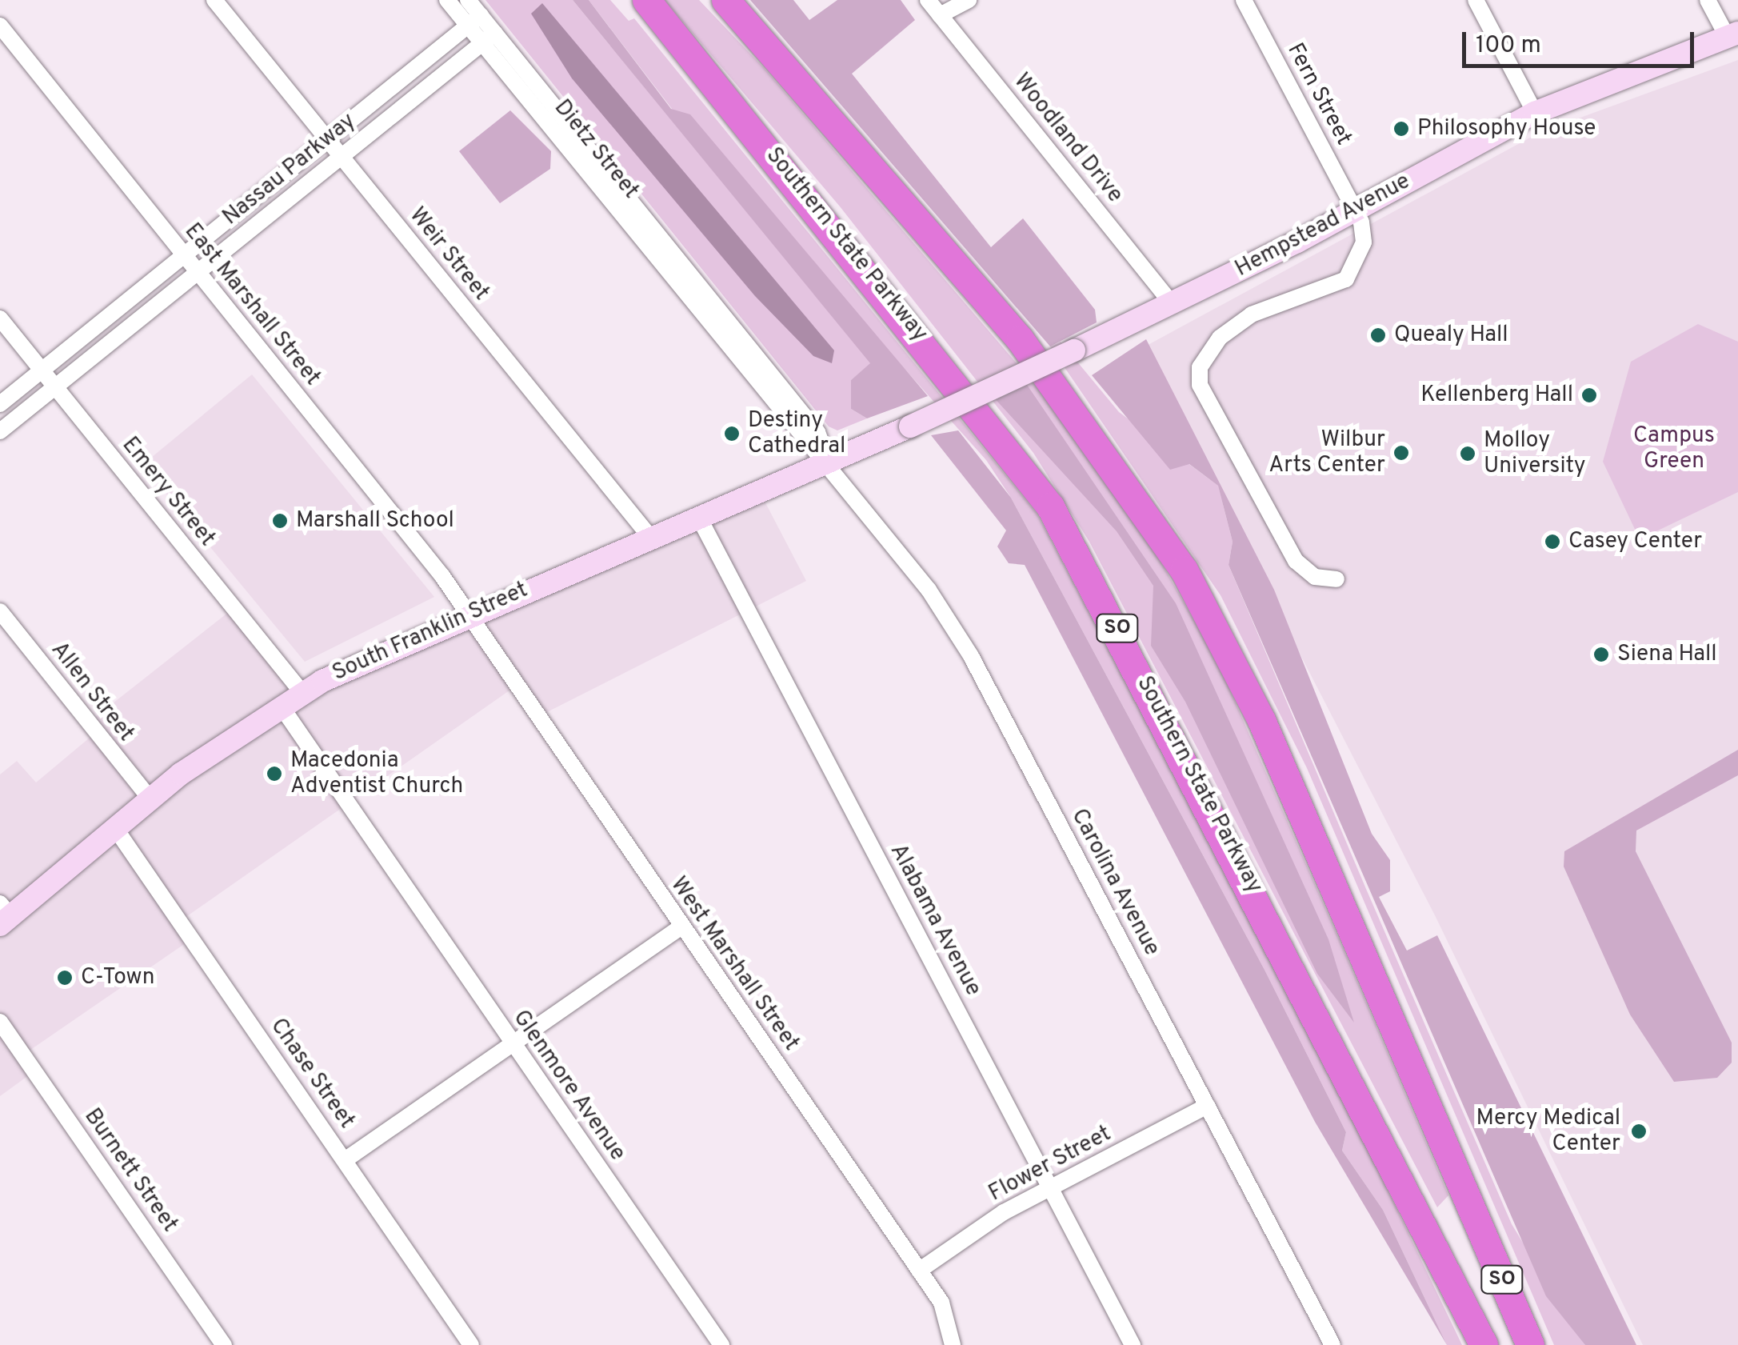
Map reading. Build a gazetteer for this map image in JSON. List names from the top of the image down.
{
  "streets": {
    "highway": ["Southern State Parkway", "SO"],
    "main road": ["Hempstead Avenue", "South Franklin Street"],
    "street": [
      "Fern Street",
      "Woodland Drive",
      "Dietz Street",
      "Nassau Parkway",
      "Weir Street",
      "East Marshall Street",
      "Emery Street",
      "Allen Street",
      "Carolina Avenue",
      "Alabama Avenue",
      "West Marshall Street",
      "Chase Street",
      "Glenmore Avenue",
      "Flower Street",
      "Burnett Street"
    ]
  },
  "crossings": [
    ["Fern Street", "Hempstead Avenue"],
    ["Woodland Drive", "Hempstead Avenue"],
    ["Dietz Street", "Nassau Parkway"],
    ["Dietz Street", "South Franklin Street"],
    ["Dietz Street", "Carolina Avenue"],
    ["Nassau Parkway", "Weir Street"],
    ["Nassau Parkway", "East Marshall Street"],
    ["Nassau Parkway", "Emery Street"],
    ["Hempstead Avenue", "South Franklin Street"],
    ["Weir Street", "South Franklin Street"],
    ["East Marshall Street", "South Franklin Street"],
    ["East Marshall Street", "West Marshall Street"],
    ["Emery Street", "South Franklin Street"],
    ["South Franklin Street", "Allen Street"],
    ["South Franklin Street", "Carolina Avenue"],
    ["South Franklin Street", "Alabama Avenue"],
    ["South Franklin Street", "West Marshall Street"],
    ["South Franklin Street", "Chase Street"],
    ["South Franklin Street", "Glenmore Avenue"],
    ["Carolina Avenue", "Flower Street"],
    ["Alabama Avenue", "Flower Street"],
    ["West Marshall Street", "Flower Street"]
  ],
  "parks": ["Campus Green"],
  "places": [
    "Philosophy House",
    "Quealy Hall",
    "Kellenberg Hall",
    "Destiny Cathedral",
    "Wilbur Arts Center",
    "Molloy University",
    "Marshall School",
    "Casey Center",
    "Siena Hall",
    "Macedonia Adventist Church",
    "C-Town",
    "Mercy Medical Center"
  ],
  "scale_bar": "100 m"
}
